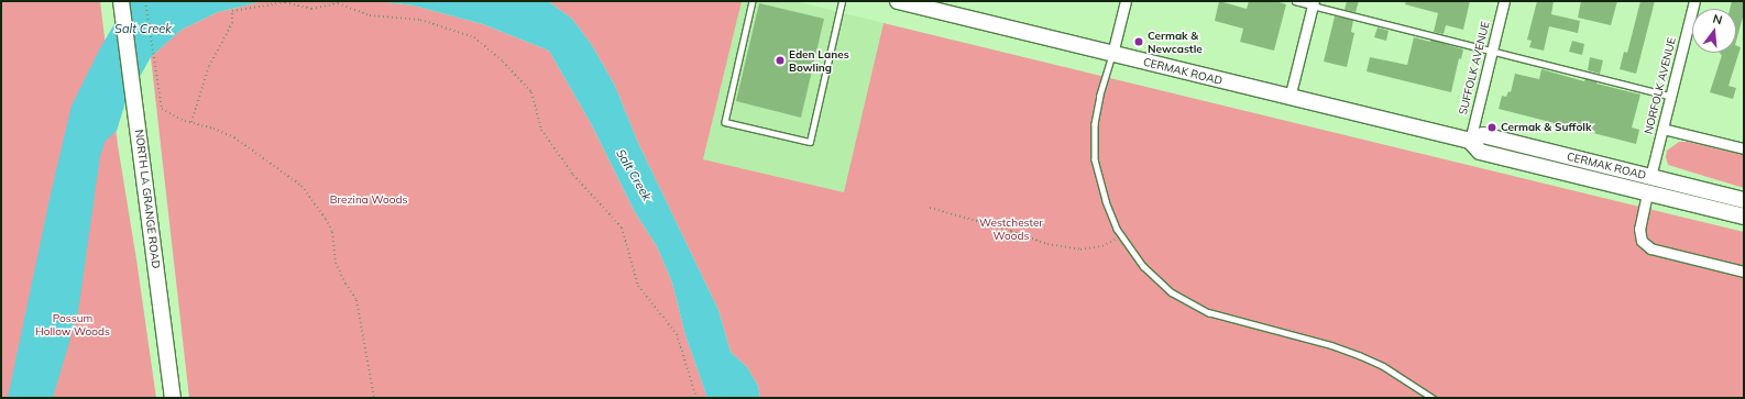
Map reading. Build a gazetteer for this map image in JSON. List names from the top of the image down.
{
  "streets": {
    "main road": ["CERMAK ROAD", "NORTH LA GRANGE ROAD"],
    "street": ["SUFFOLK AVENUE", "NORFOLK AVENUE"]
  },
  "crossings": [
    ["SUFFOLK AVENUE", "CERMAK ROAD"],
    ["CERMAK ROAD", "NORFOLK AVENUE"]
  ],
  "water": ["Salt Creek"],
  "parks": ["Brezina Woods", "Westchester Woods", "Possum Hollow Woods"],
  "places": ["Cermak & Newcastle", "Eden Lanes Bowling", "Cermak & Suffolk"],
  "north": "top"
}
